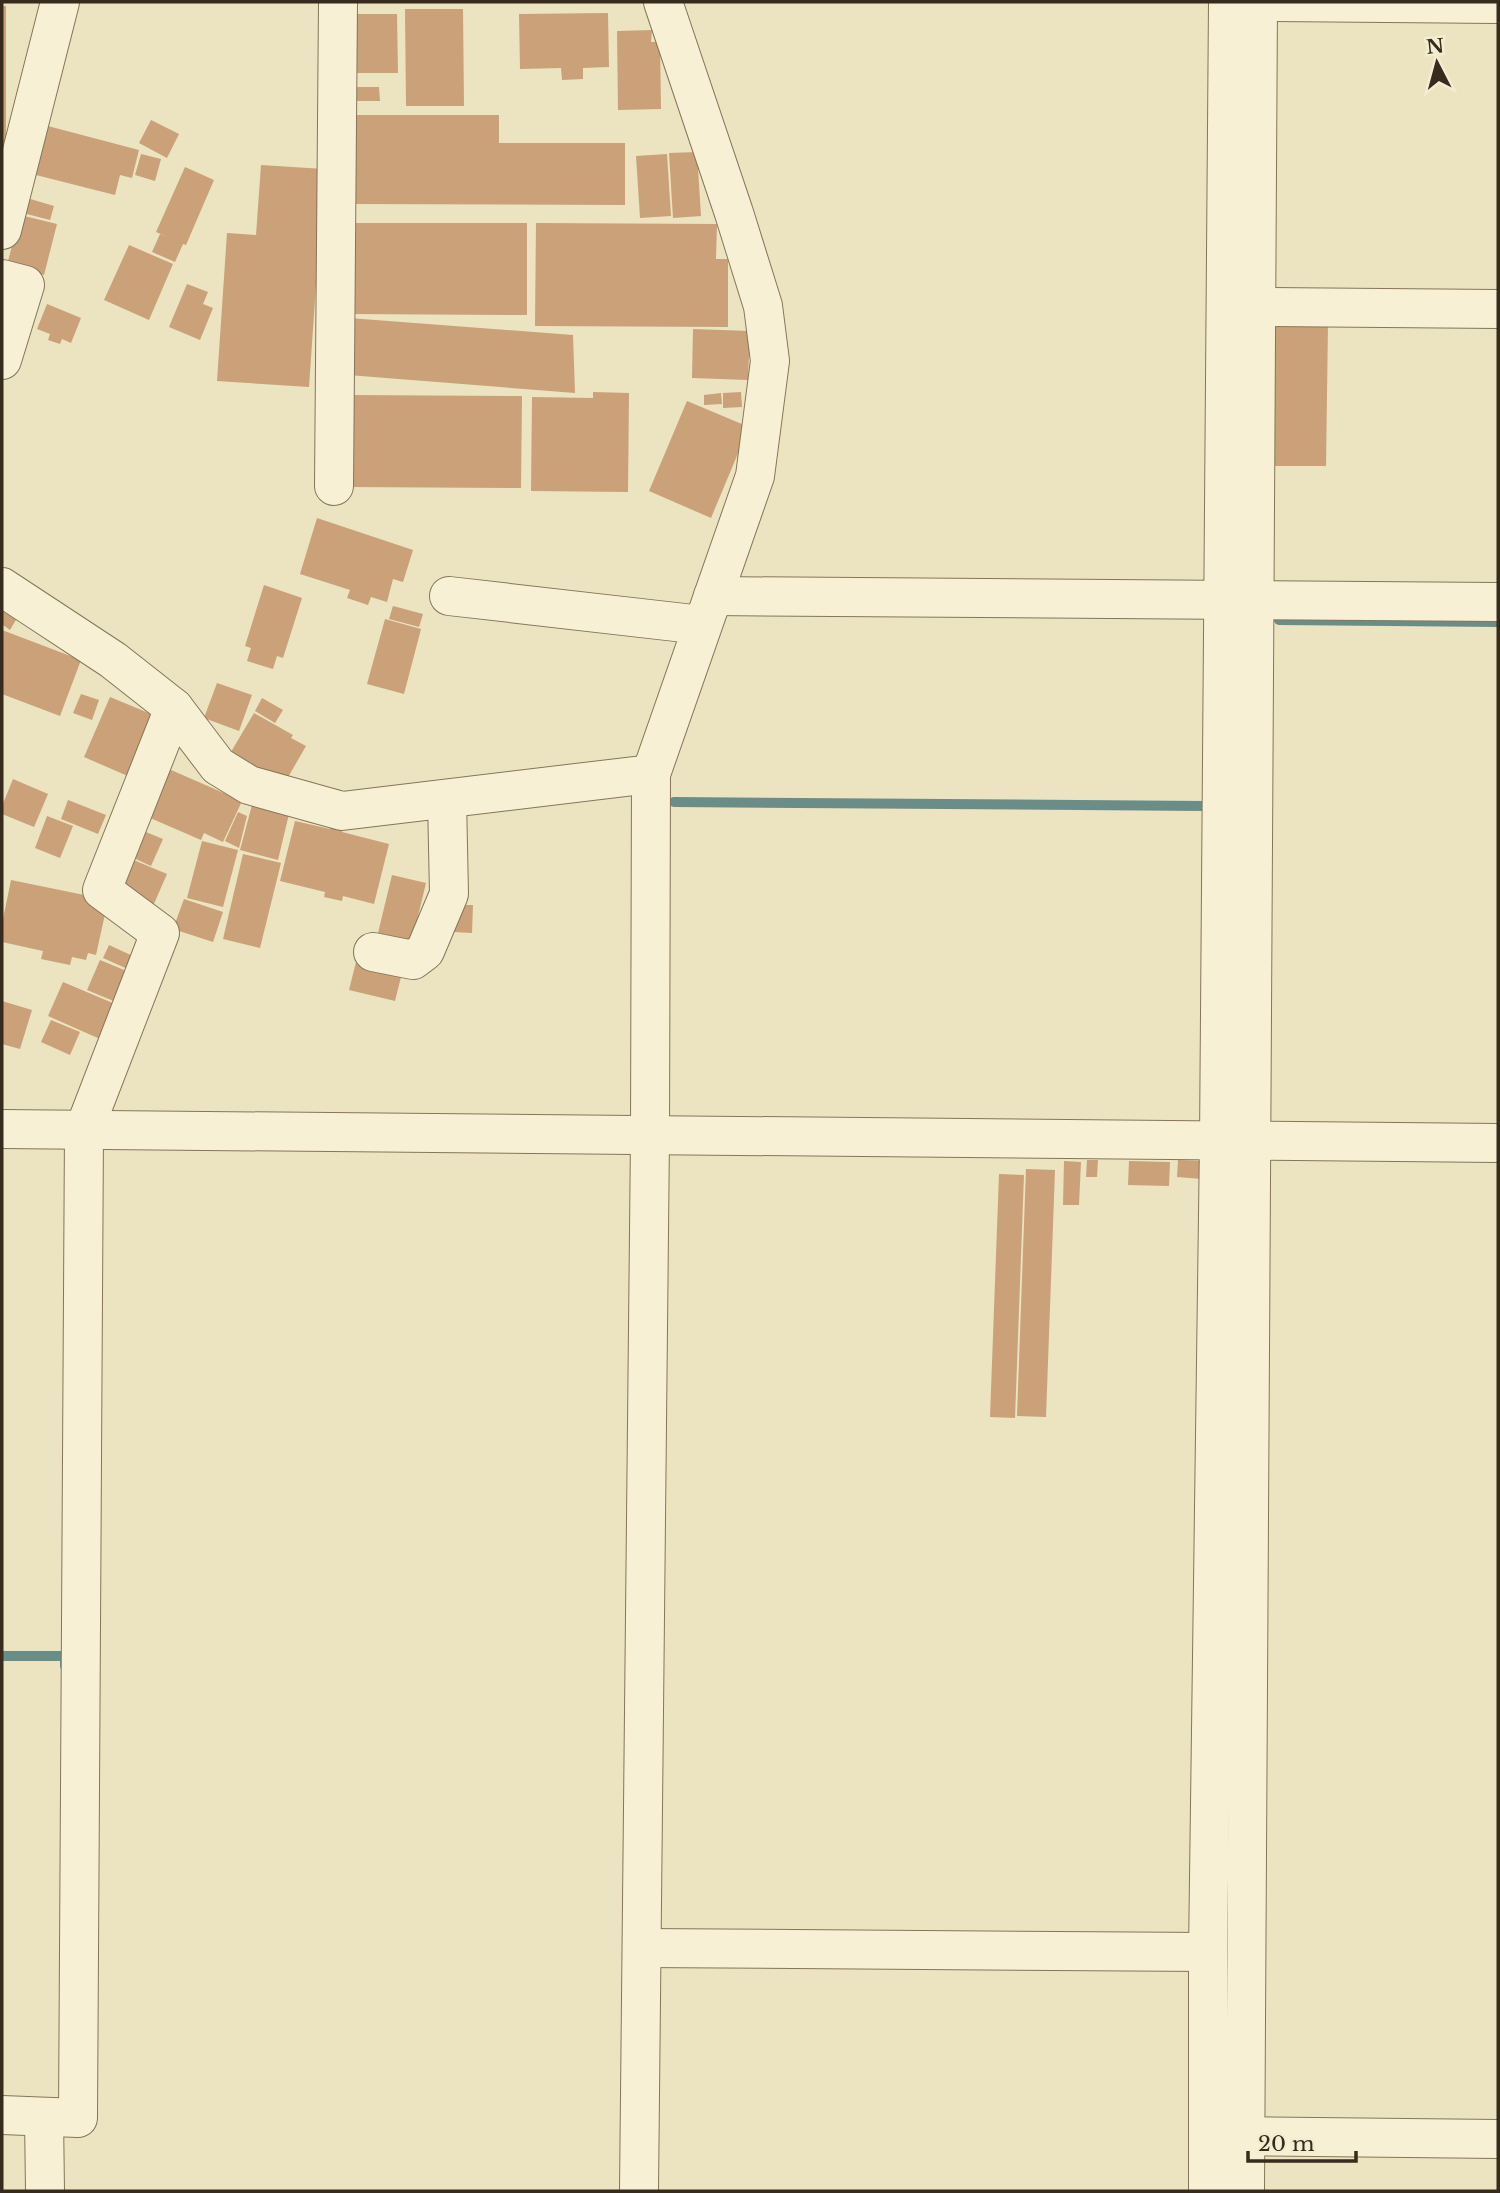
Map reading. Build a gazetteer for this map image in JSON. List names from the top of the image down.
{
  "scale_bar": "20 m",
  "north": "top"
}
